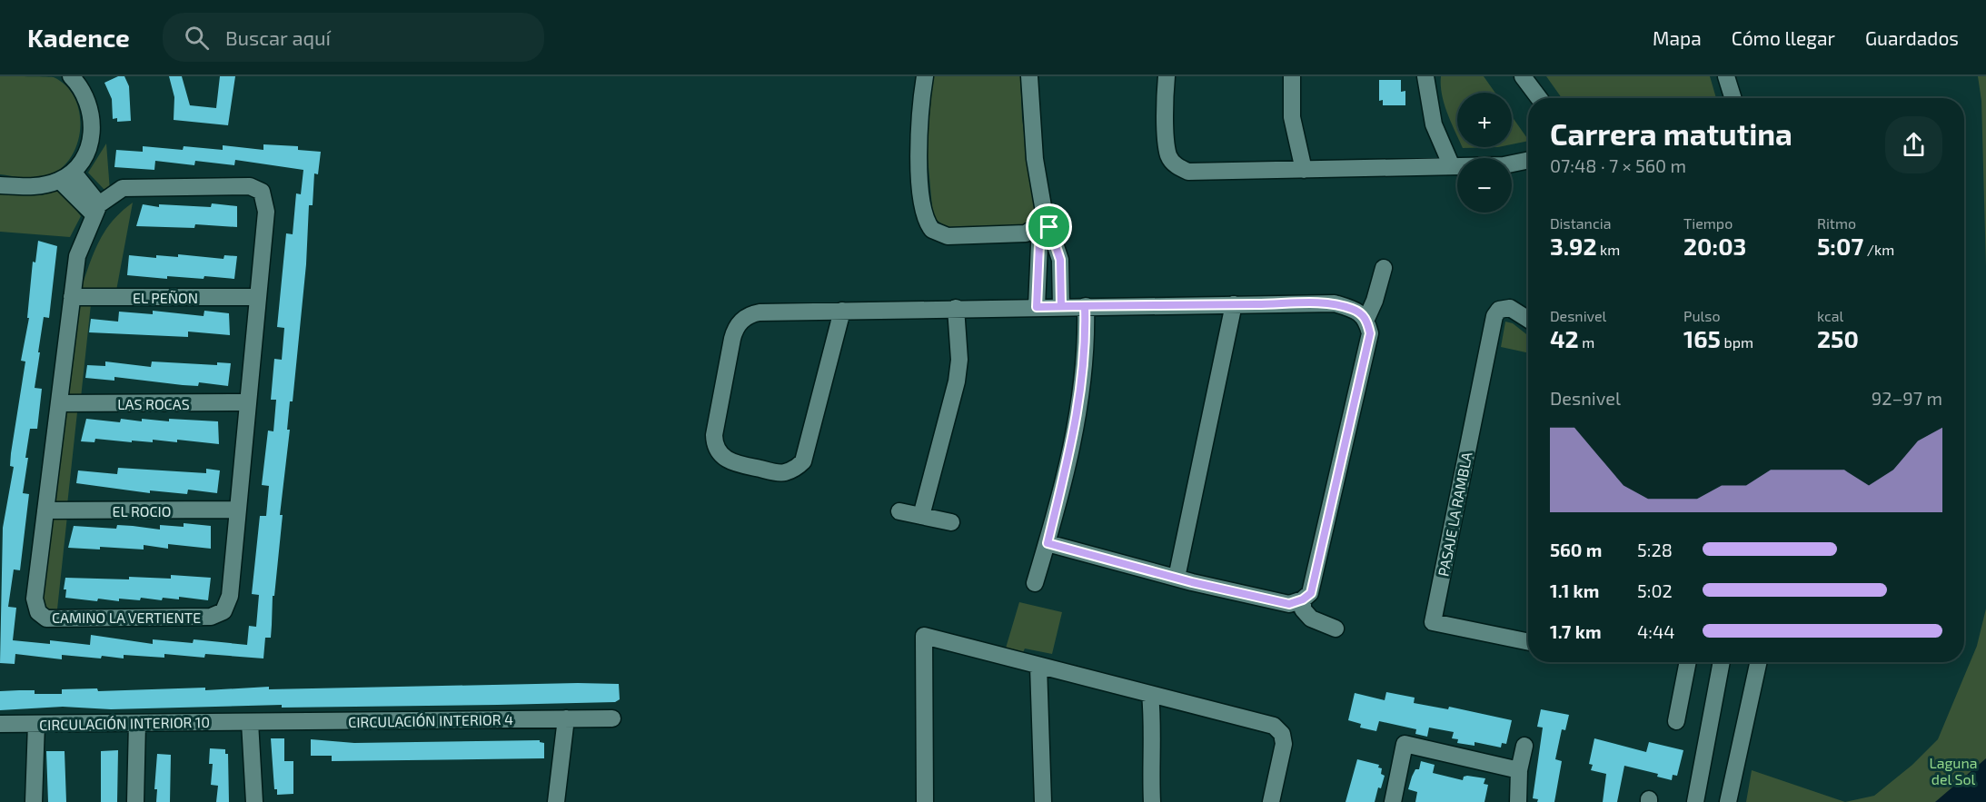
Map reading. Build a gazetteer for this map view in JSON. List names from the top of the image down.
{
  "streets": {
    "street": [
      "EL PEÑON",
      "LAS ROCAS",
      "EL ROCIO",
      "PASAJE LA RAMBLA",
      "CAMINO LA VERTIENTE",
      "CIRCULACIÓN INTERIOR 4",
      "CIRCULACIÓN INTERIOR 10"
    ]
  },
  "crossings": [
    ["EL PEÑON", "CAMINO LA VERTIENTE"],
    ["LAS ROCAS", "CAMINO LA VERTIENTE"],
    ["EL ROCIO", "CAMINO LA VERTIENTE"],
    ["CIRCULACIÓN INTERIOR 4", "CIRCULACIÓN INTERIOR 10"]
  ],
  "parks": ["Laguna del Sol"],
  "page": {
    "header": "Kadence",
    "search": "Buscar aquí",
    "nav": ["Mapa", "Cómo llegar", "Guardados"],
    "map_buttons": ["+", "−"],
    "heading": ["Carrera matutina", "07:48 · 7 × 560 m"],
    "stats": [
      ["Distancia", "3.92 km"],
      ["Tiempo", "20:03"],
      ["Ritmo", "5:07 /km"],
      ["Desnivel", "42 m"],
      ["Pulso", "165 bpm"],
      ["kcal", "250"]
    ],
    "chart": ["Desnivel", "92–97 m"],
    "list": [
      {
        "name": "560 m",
        "note": "5:28"
      },
      {
        "name": "1.1 km",
        "note": "5:02"
      },
      {
        "name": "1.7 km",
        "note": "4:44"
      }
    ]
  }
}
